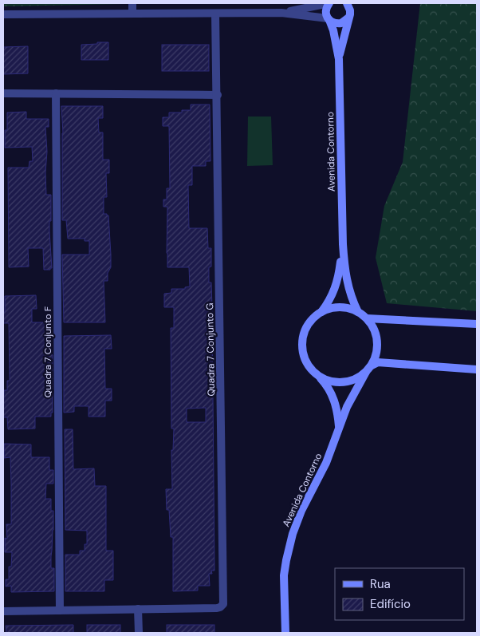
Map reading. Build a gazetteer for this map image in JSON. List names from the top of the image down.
{
  "streets": {
    "main road": ["Avenida Contorno"],
    "street": ["Quadra 7 Conjunto G", "Quadra 7 Conjunto F"]
  },
  "legend": ["Rua", "Edifício"]
}
